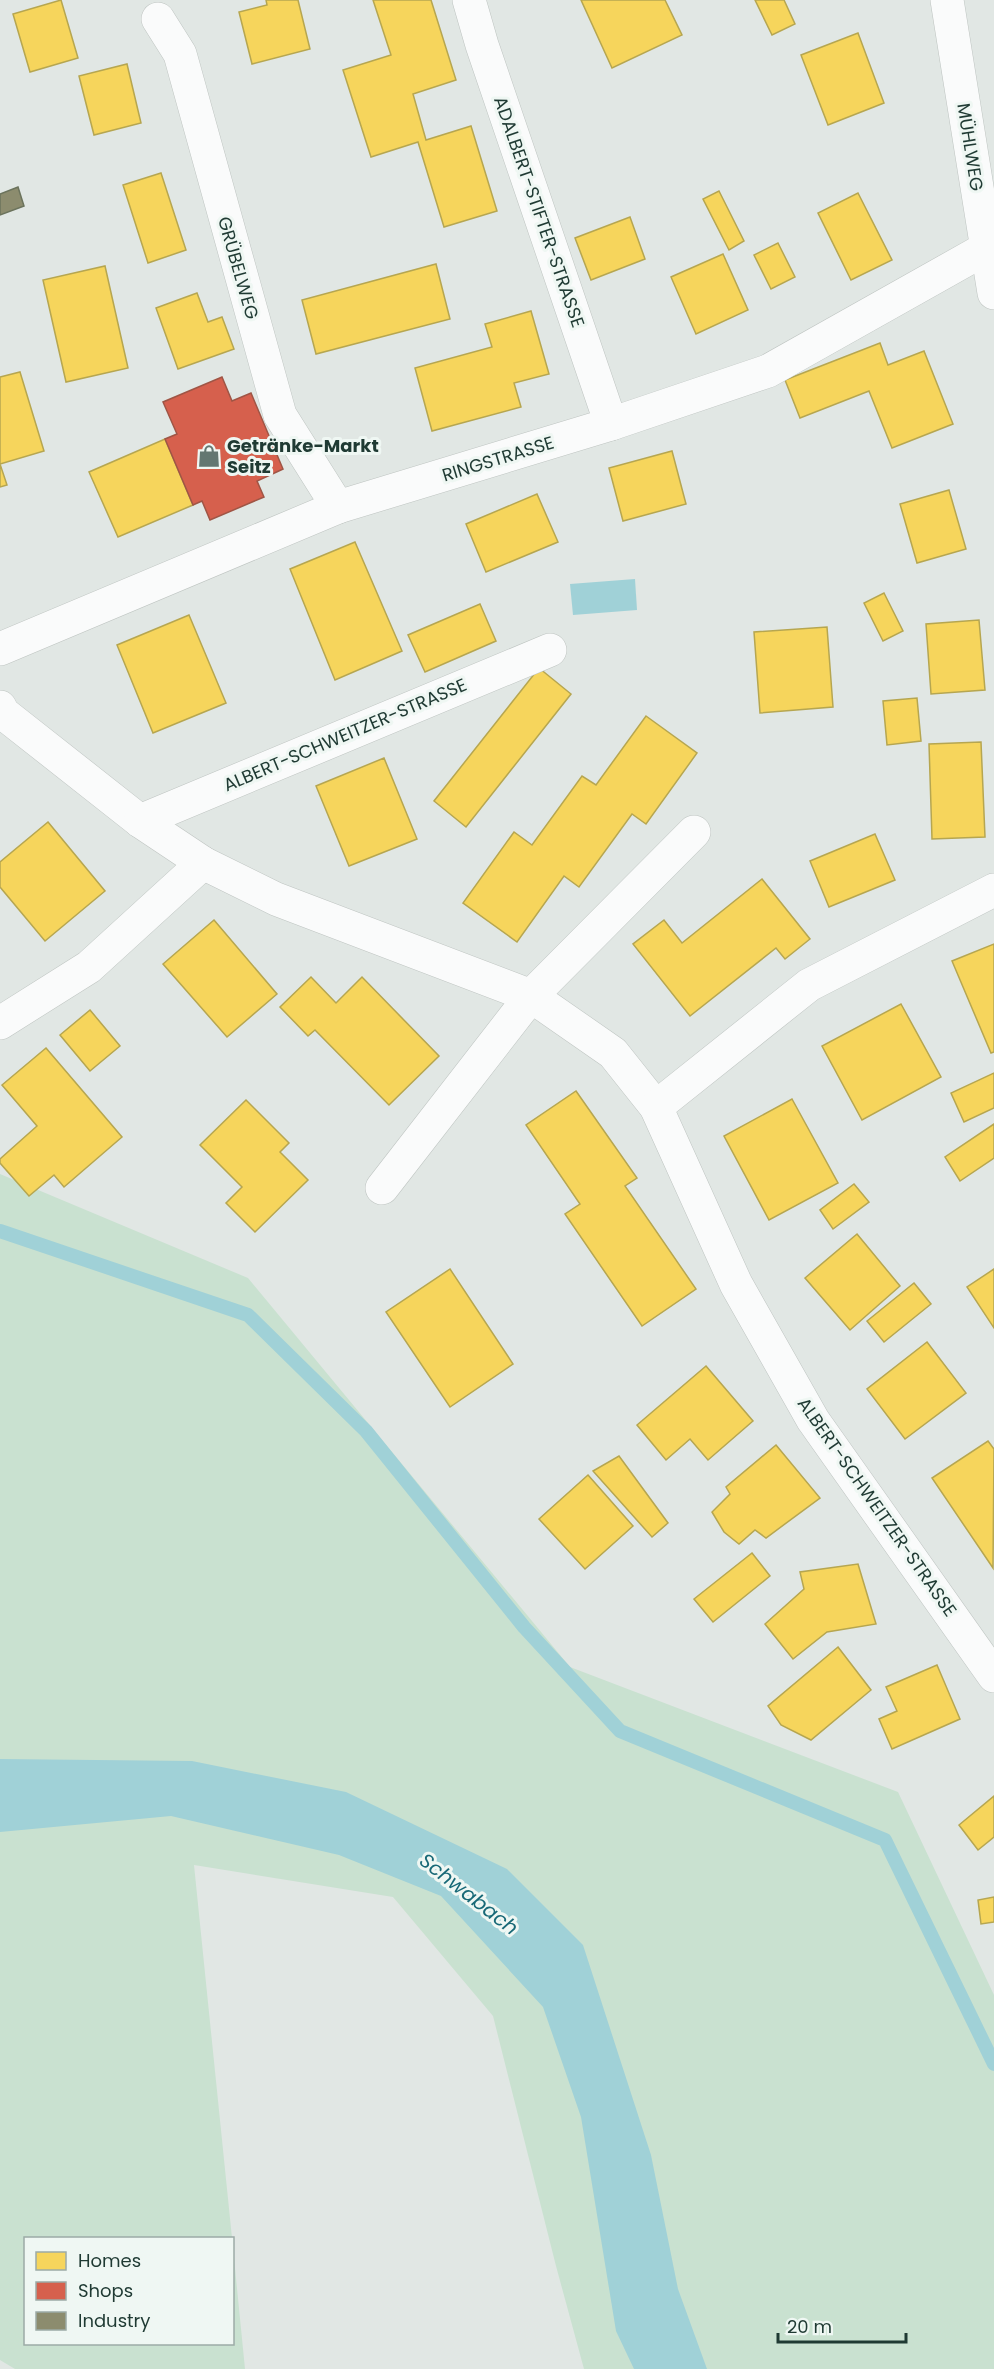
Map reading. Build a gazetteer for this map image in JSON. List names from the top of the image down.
{
  "streets": {
    "street": [
      "MÜHLWEG",
      "ADALBERT-STIFTER-STRASSE",
      "GRÜBELWEG",
      "RINGSTRASSE",
      "ALBERT-SCHWEITZER-STRASSE"
    ]
  },
  "crossings": [
    ["MÜHLWEG", "RINGSTRASSE"],
    ["ADALBERT-STIFTER-STRASSE", "RINGSTRASSE"],
    ["GRÜBELWEG", "RINGSTRASSE"]
  ],
  "water": ["Schwabach"],
  "places": {
    "shop": ["Getränke-Markt Seitz"]
  },
  "legend": ["Homes", "Shops", "Industry"],
  "scale_bar": "20 m"
}
